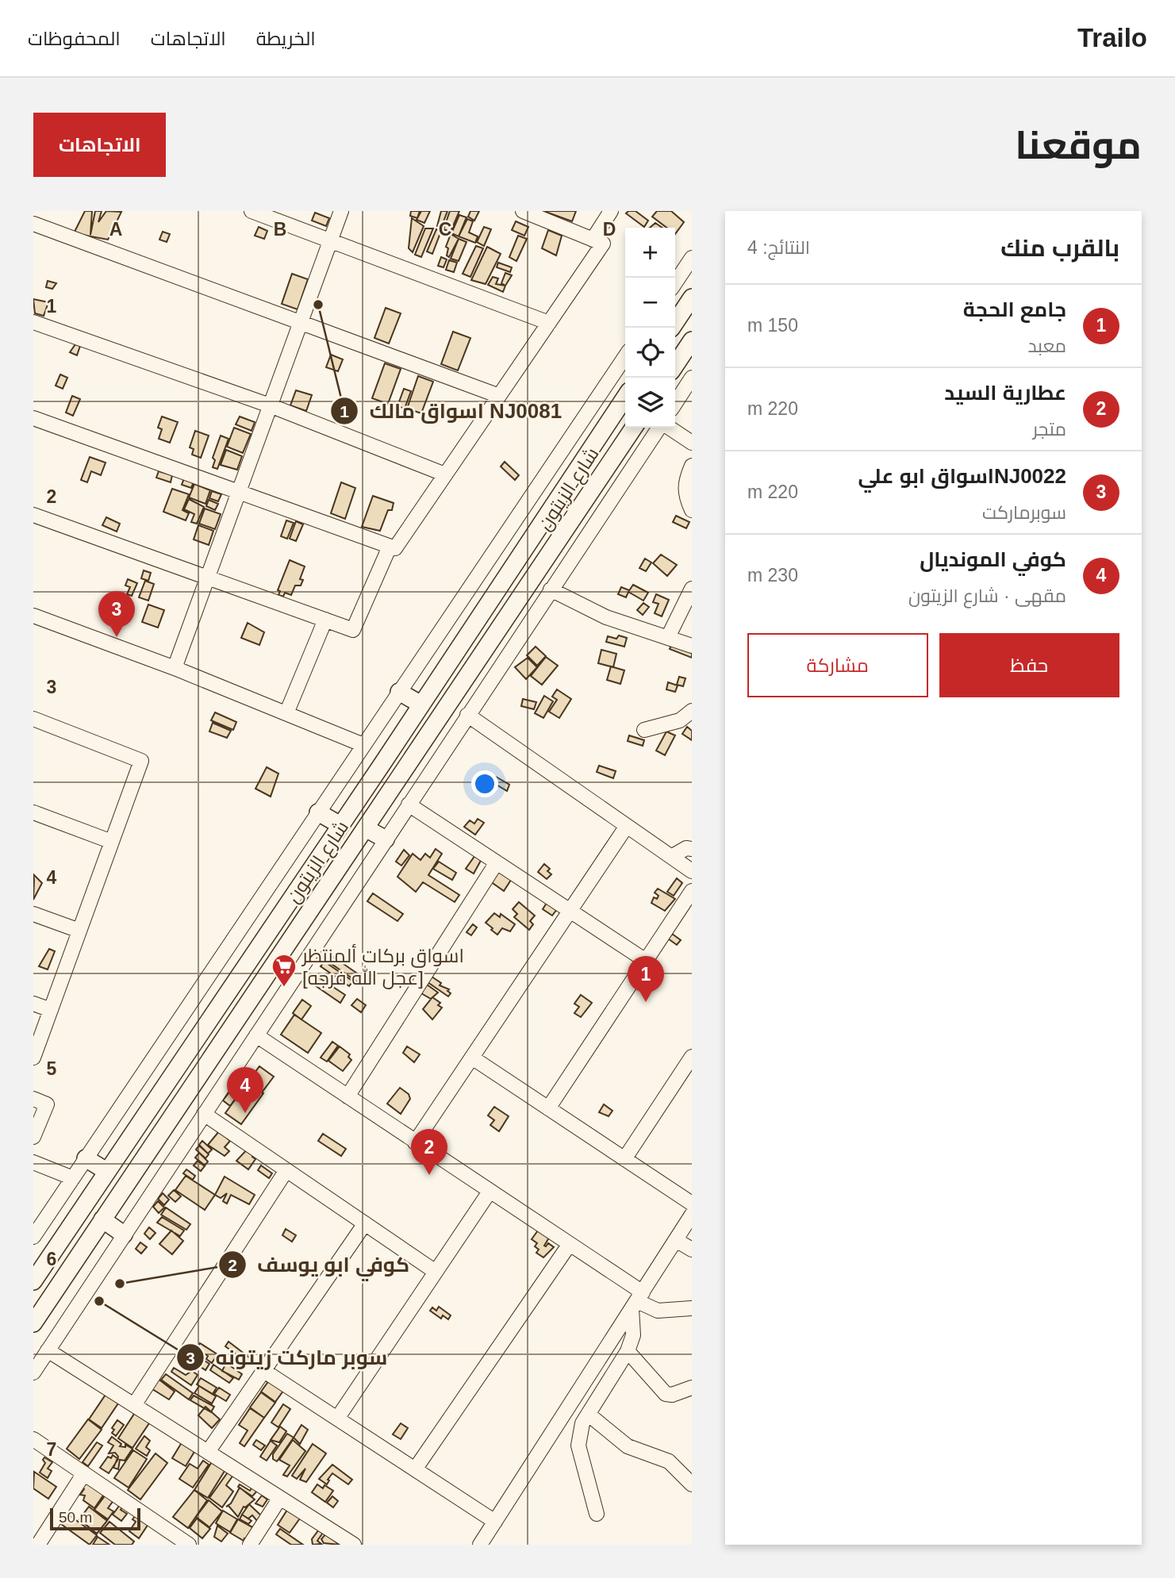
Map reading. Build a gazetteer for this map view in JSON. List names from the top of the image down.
{
  "streets": {
    "main road": ["شارع الزيتون"]
  },
  "places": {
    "other": ["اسواق مالك NJ0081", "كوفي ابو يوسف", "سوبر ماركت زيتونه"],
    "supermarket": ["اسواق بركات ألمنتظر [عجل الله فرجه]"]
  },
  "scale_bar": "50 m",
  "page": {
    "header": "Trailo",
    "nav": ["الخريطة", "الاتجاهات", "المحفوظات"],
    "title": "موقعنا",
    "buttons": [
      "الاتجاهات",
      ["حفظ", "مشاركة"]
    ],
    "heading": ["بالقرب منك", "النتائج: 4"],
    "map_buttons": ["+", "−"],
    "list": [
      {
        "mark": "1",
        "name": "جامع الحجة",
        "note": "معبد",
        "value": "150 m"
      },
      {
        "mark": "2",
        "name": "عطارية السيد",
        "note": "متجر",
        "value": "220 m"
      },
      {
        "mark": "3",
        "name": "NJ0022اسواق ابو علي",
        "note": "سوبرماركت",
        "value": "220 m"
      },
      {
        "mark": "4",
        "name": "كوفي المونديال",
        "note": "مقهى · شارع الزيتون",
        "value": "230 m"
      }
    ],
    "pins": [
      "3",
      "1",
      "4",
      "2"
    ],
    "scale": "50 m"
  },
  "grid": {
    "columns": [
      "A",
      "B",
      "C",
      "D"
    ],
    "rows": [
      "1",
      "2",
      "3",
      "4",
      "5",
      "6",
      "7"
    ]
  }
}
